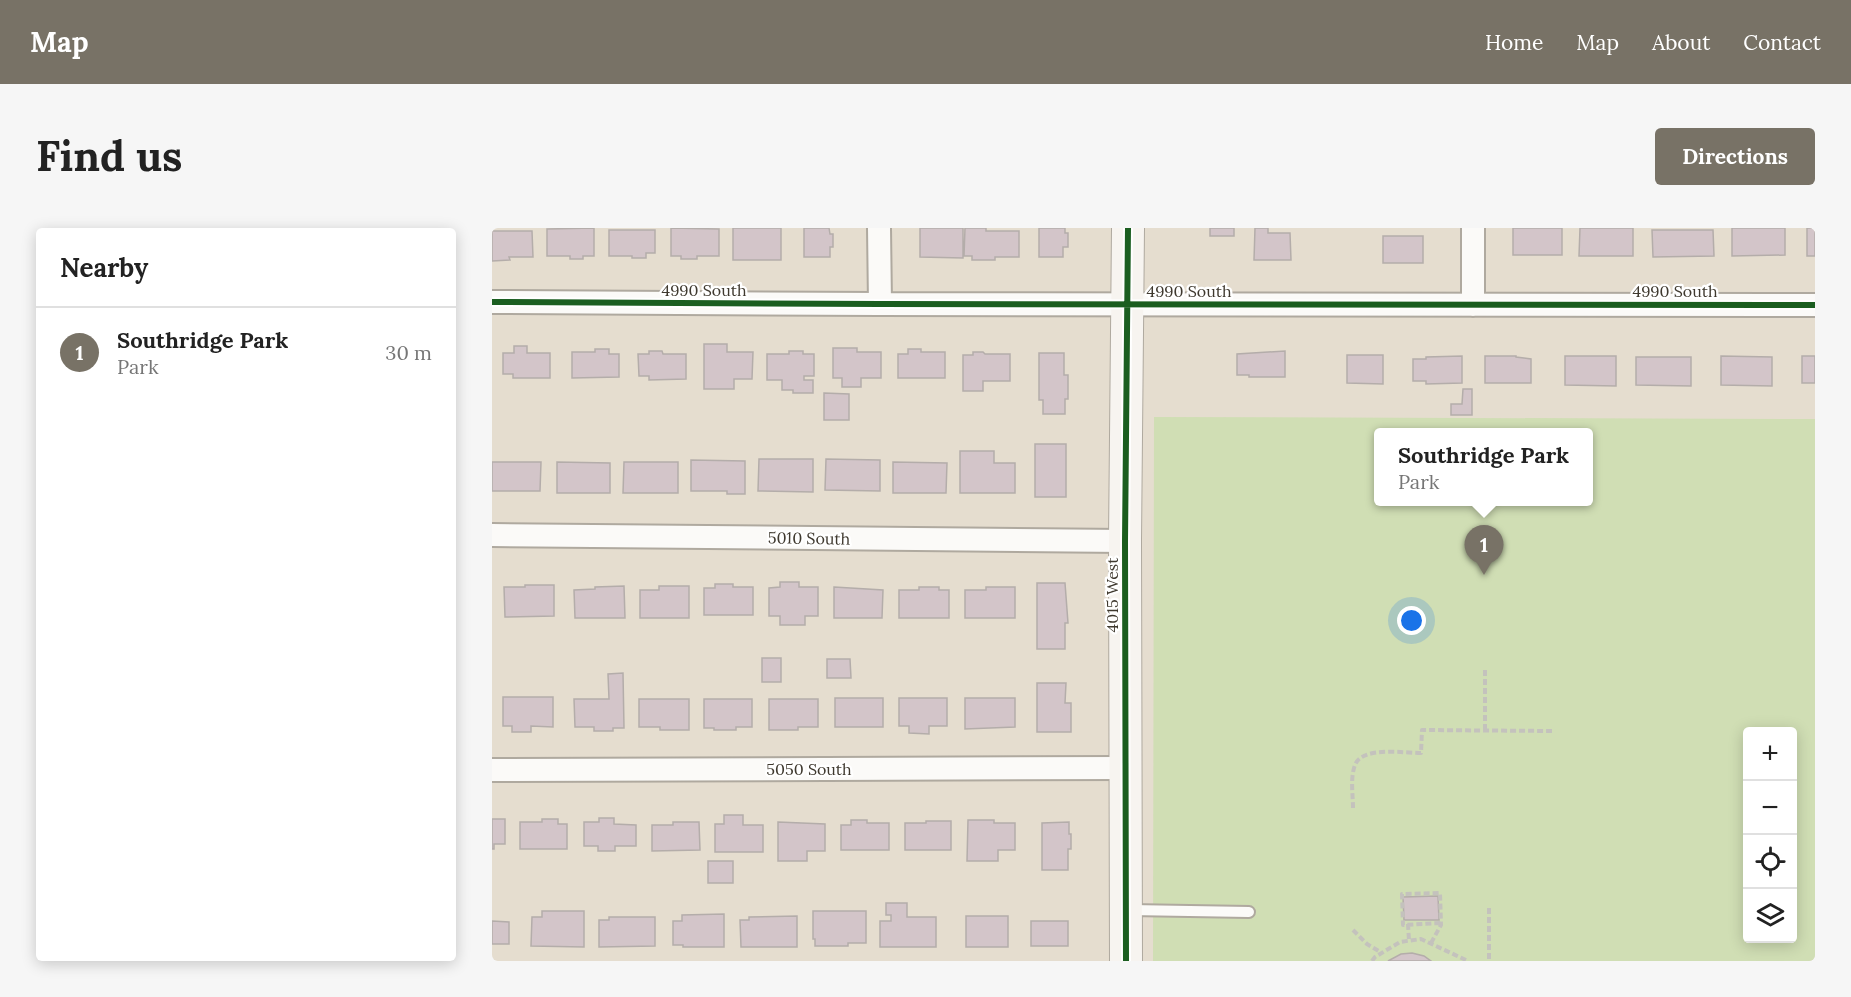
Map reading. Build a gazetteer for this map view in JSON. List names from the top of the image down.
{
  "streets": {
    "street": [
      "4990 South",
      "5010 South",
      "4015 West",
      "5050 South"
    ]
  },
  "crossings": [
    ["4990 South", "4015 West"],
    ["5010 South", "4015 West"],
    ["4015 West", "5050 South"]
  ],
  "page": {
    "header": "Map",
    "nav": [
      "Home",
      "Map",
      "About",
      "Contact"
    ],
    "buttons": "Directions",
    "title": "Find us",
    "heading": "Nearby",
    "list": [
      {
        "mark": "1",
        "name": "Southridge Park",
        "note": "Park",
        "value": "30 m"
      }
    ],
    "popup": ["Southridge Park", "Park"],
    "pins": "1",
    "map_buttons": ["+", "−"]
  }
}
